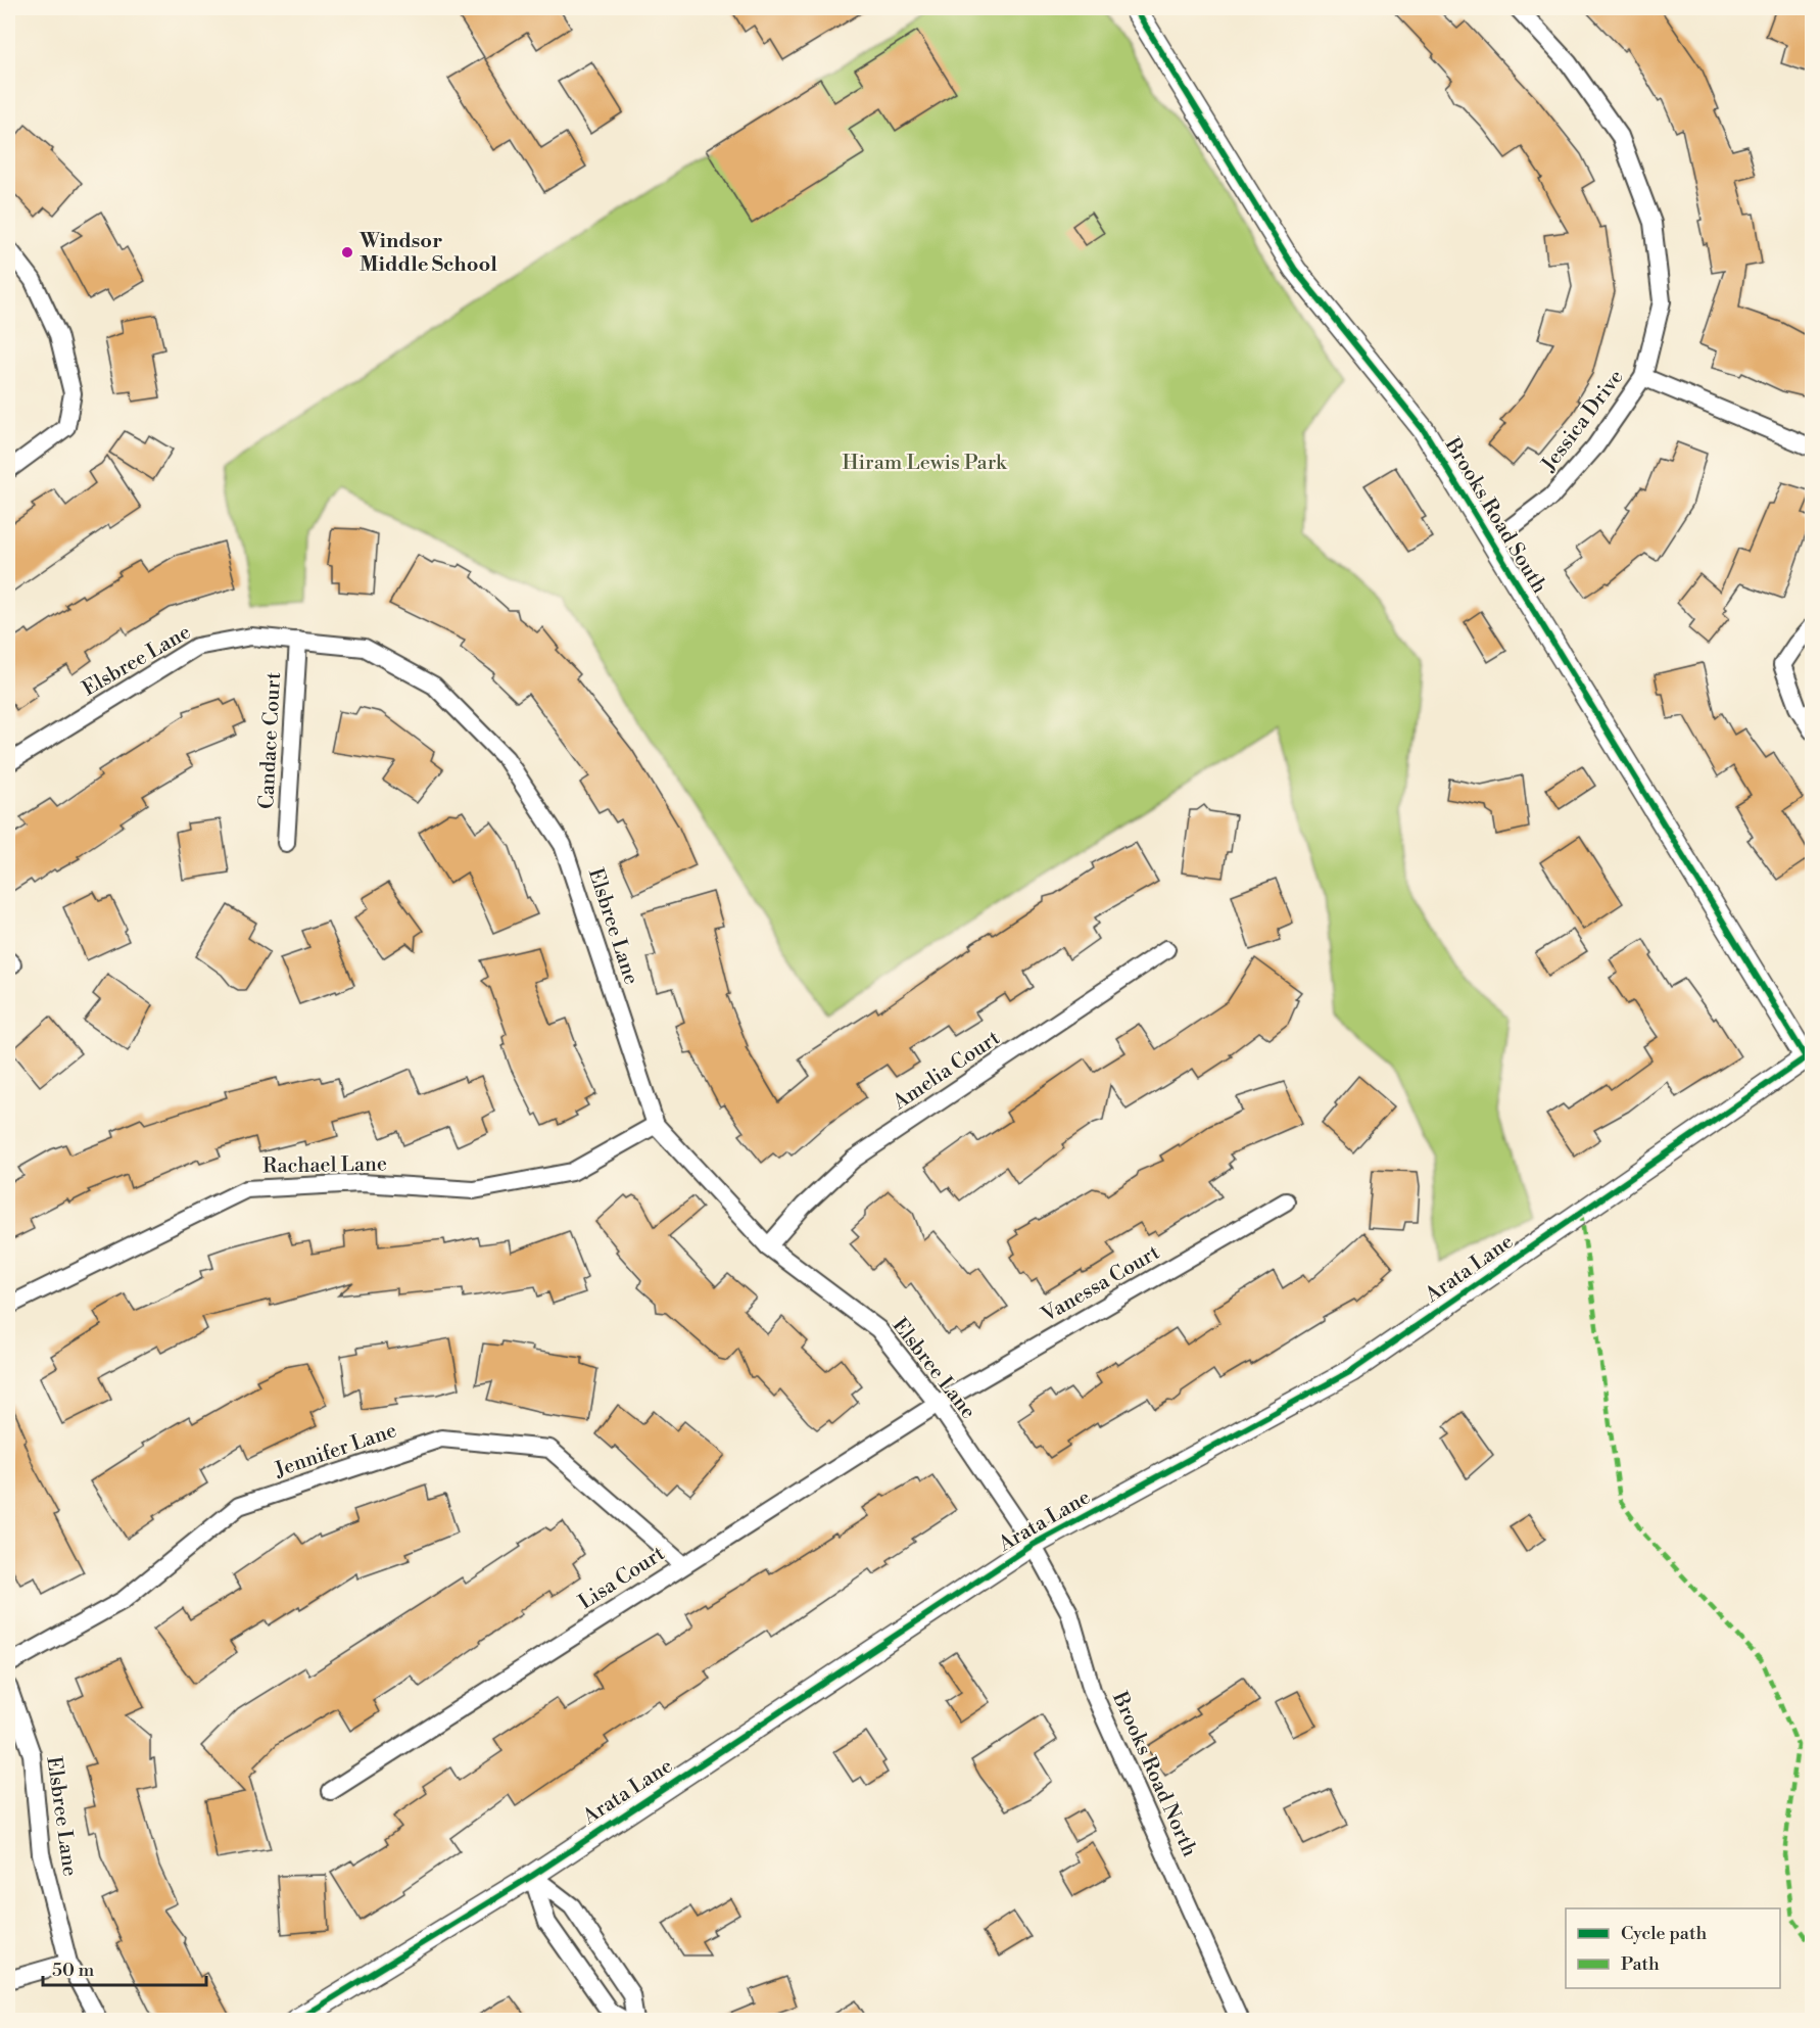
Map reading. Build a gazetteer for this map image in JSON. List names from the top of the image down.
{
  "streets": {
    "street": [
      "Jessica Drive",
      "Brooks Road South",
      "Elsbree Lane",
      "Candace Court",
      "Amelia Court",
      "Rachael Lane",
      "Arata Lane",
      "Vanessa Court",
      "Jennifer Lane",
      "Lisa Court",
      "Brooks Road North"
    ]
  },
  "crossings": [
    ["Jessica Drive", "Brooks Road South"],
    ["Brooks Road South", "Arata Lane"],
    ["Elsbree Lane", "Candace Court"],
    ["Elsbree Lane", "Amelia Court"],
    ["Elsbree Lane", "Rachael Lane"],
    ["Elsbree Lane", "Arata Lane"],
    ["Elsbree Lane", "Vanessa Court"],
    ["Elsbree Lane", "Lisa Court"],
    ["Elsbree Lane", "Brooks Road North"],
    ["Arata Lane", "Brooks Road North"],
    ["Vanessa Court", "Lisa Court"],
    ["Jennifer Lane", "Lisa Court"]
  ],
  "parks": ["Hiram Lewis Park"],
  "places": ["Windsor Middle School"],
  "legend": ["Cycle path", "Path"],
  "scale_bar": "50 m"
}
